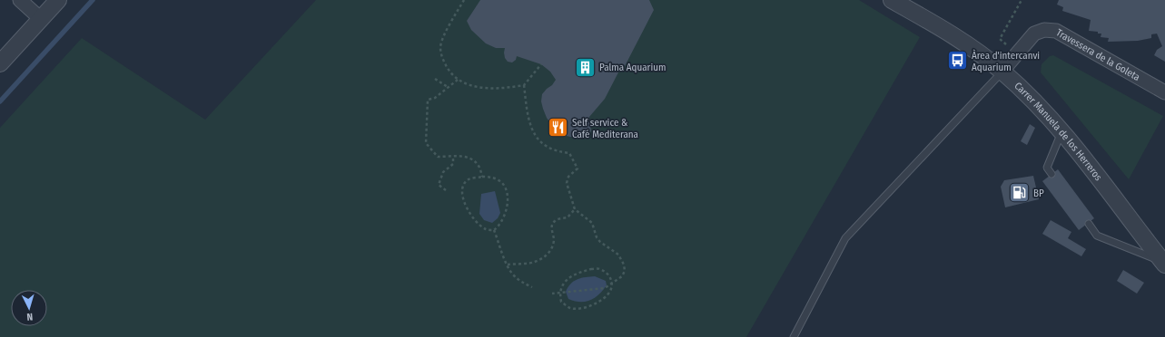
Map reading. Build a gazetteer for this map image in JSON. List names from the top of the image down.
{
  "streets": {
    "street": ["Travessera de la Goleta", "Carrer Manuela de los Herreros"]
  },
  "crossings": [
    ["Travessera de la Goleta", "Carrer Manuela de los Herreros"]
  ],
  "places": {
    "bus stop": ["Àrea d'intercanvi Aquarium"],
    "building": ["Palma Aquarium"],
    "restaurant": ["Self service & Café Mediterana"],
    "fuel station": ["BP"]
  },
  "north": "bottom"
}
